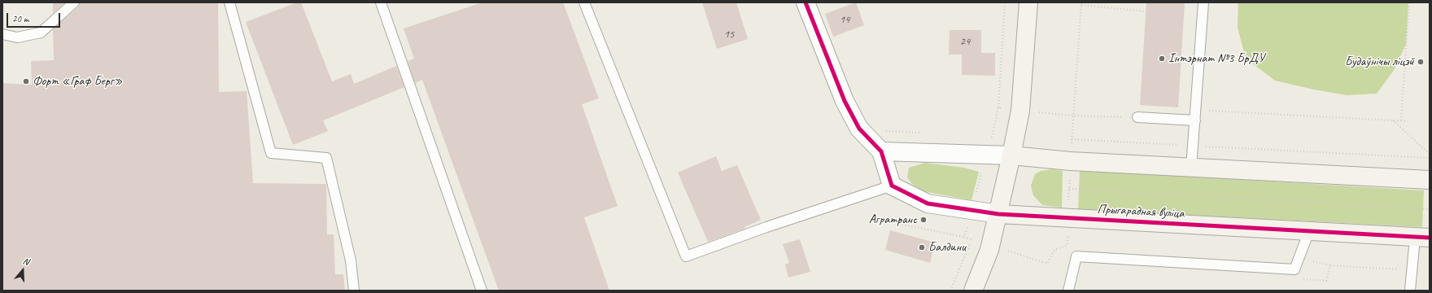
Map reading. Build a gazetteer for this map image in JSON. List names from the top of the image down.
{
  "streets": {
    "street": ["Прыгарадная вуліца"]
  },
  "places": [
    "Інтэрнат №3 БрДУ",
    "Будаўнічы ліцэй",
    "Форт «Граф Берг»",
    "Агратранс",
    "Балдини"
  ],
  "house_numbers": ["14", "15", "24"],
  "scale_bar": "20 m",
  "north": "top"
}
